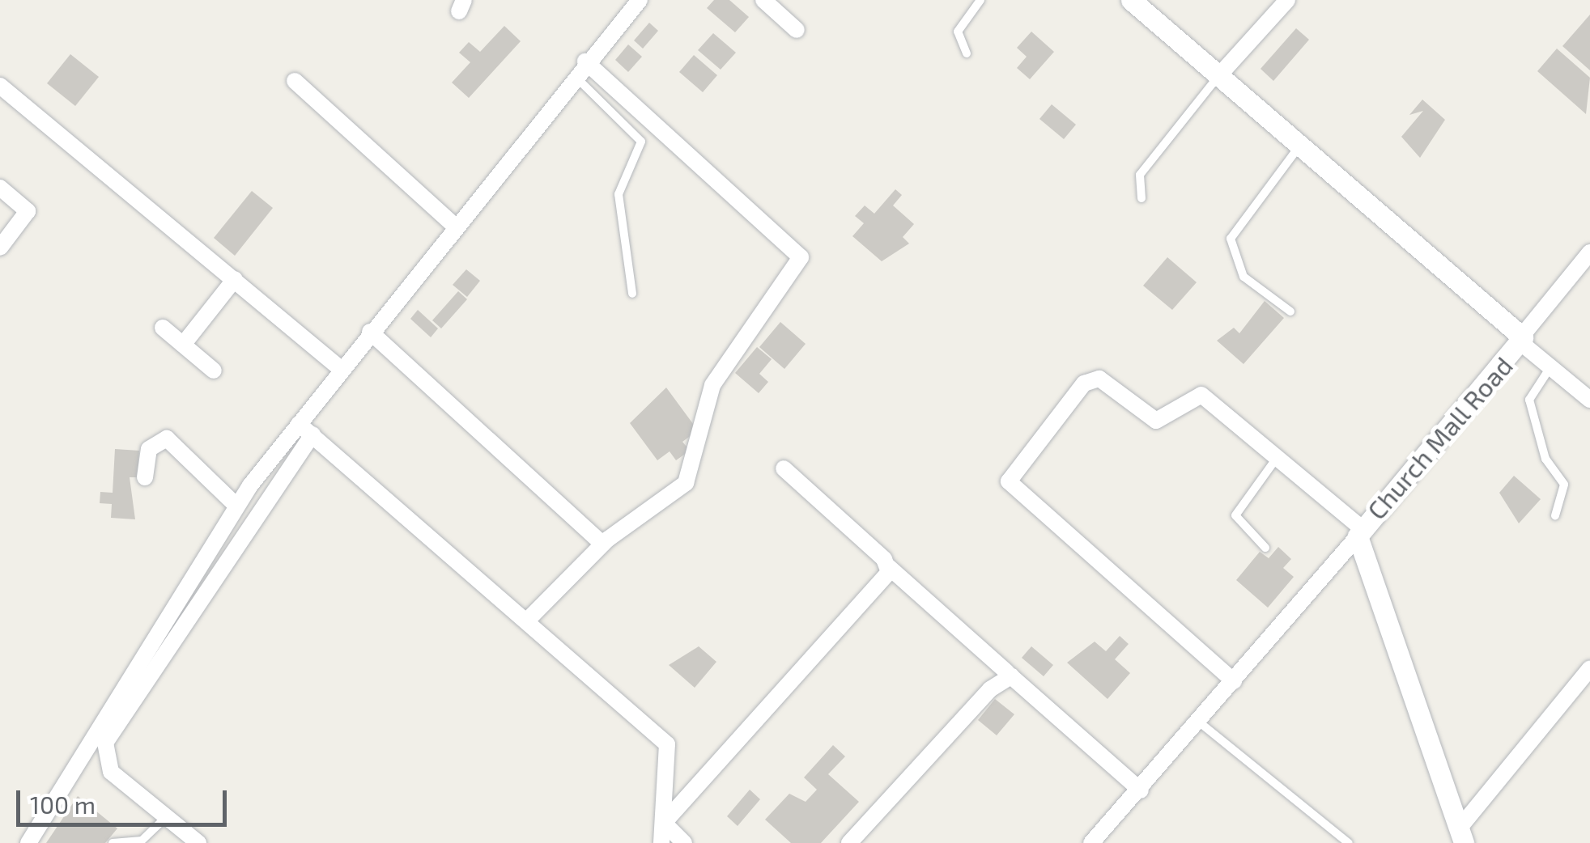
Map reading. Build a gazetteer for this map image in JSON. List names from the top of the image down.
{
  "streets": {
    "street": ["Church Mall Road"]
  },
  "scale_bar": "100 m"
}
